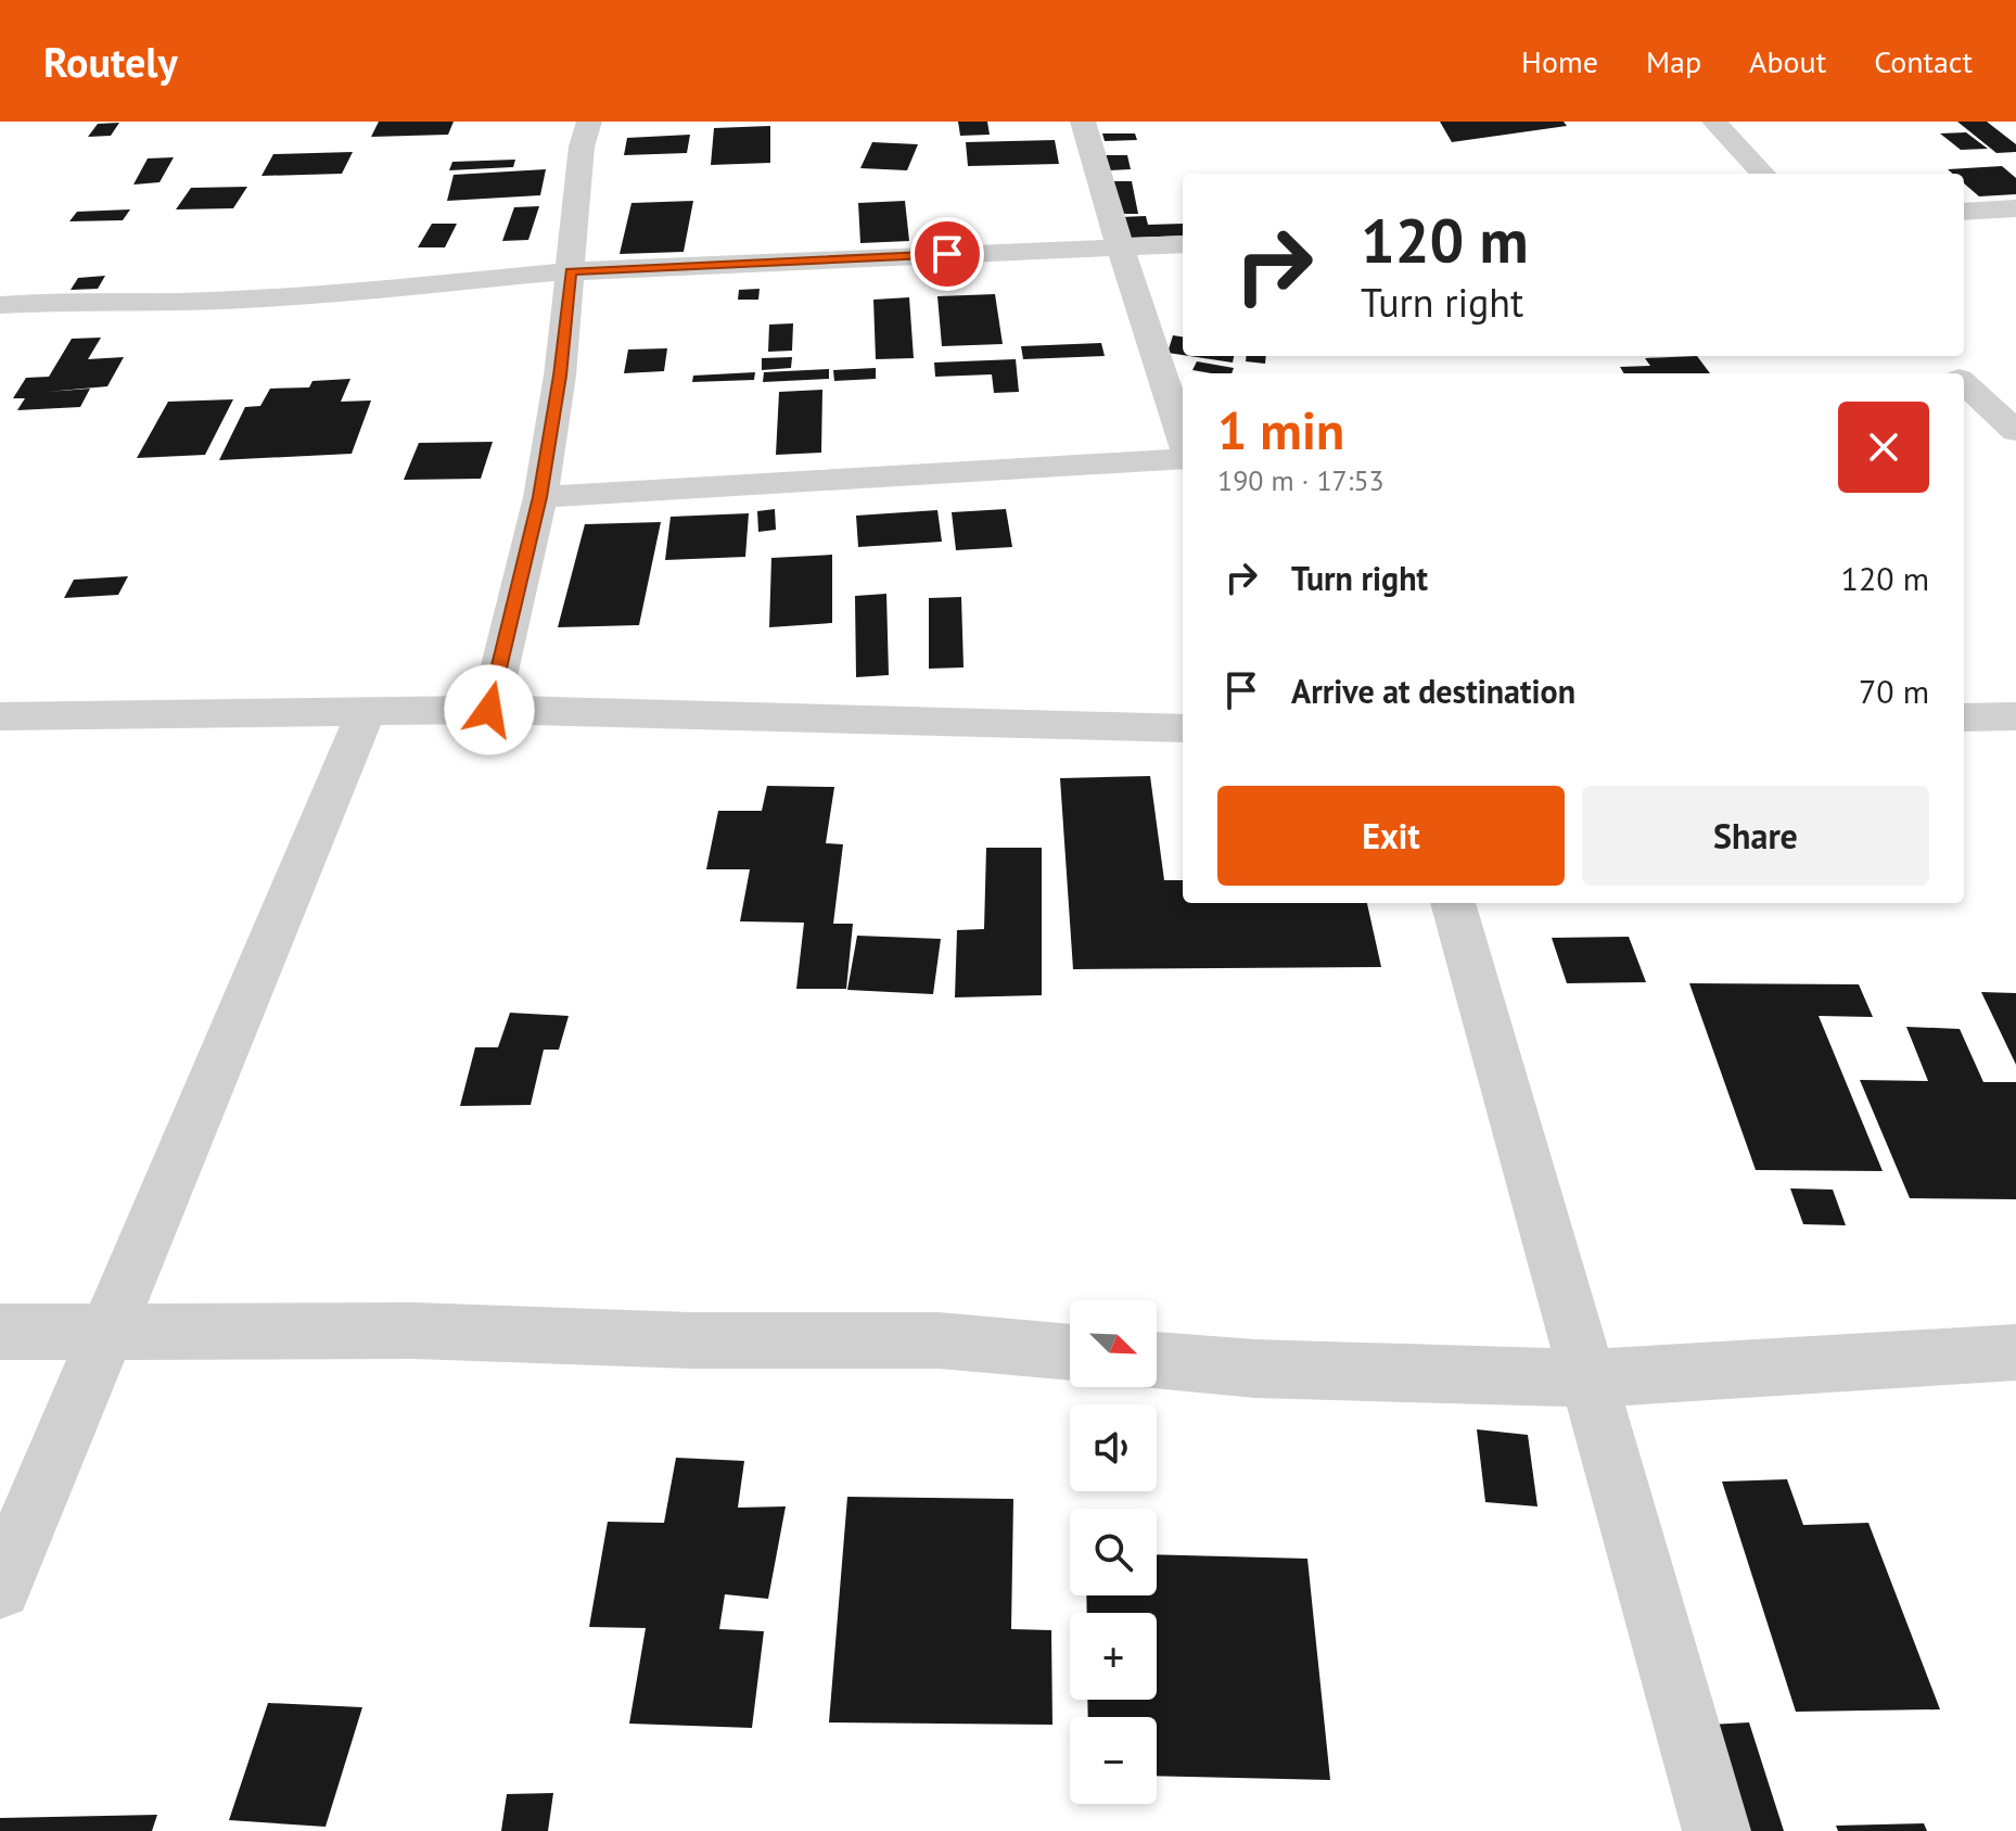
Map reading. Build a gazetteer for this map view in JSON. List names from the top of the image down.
{
  "north": "bottom right",
  "page": {
    "header": "Routely",
    "nav": [
      "Home",
      "Map",
      "About",
      "Contact"
    ],
    "turn": ["120 m", "Turn right"],
    "heading": ["1 min", "190 m · 17:53"],
    "list": [
      {
        "name": "Turn right",
        "value": "120 m"
      },
      {
        "name": "Arrive at destination",
        "value": "70 m"
      }
    ],
    "buttons": ["Exit", "Share"],
    "map_buttons": ["+", "−"]
  }
}
